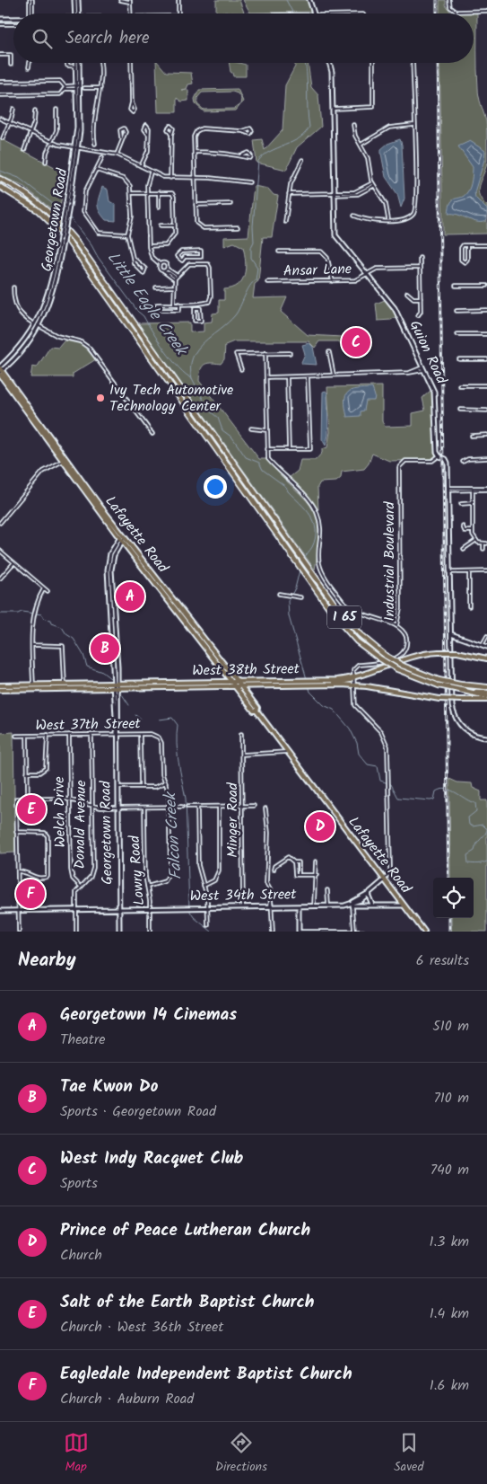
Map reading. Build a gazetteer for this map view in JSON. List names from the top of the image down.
{
  "streets": {
    "highway": ["I 65"],
    "main road": ["Lafayette Road", "West 38th Street"],
    "street": [
      "Georgetown Road",
      "Ansar Lane",
      "Guion Road",
      "Industrial Boulevard",
      "West 37th Street",
      "Welch Drive",
      "Minger Road",
      "Donald Avenue",
      "Lowry Road",
      "West 34th Street"
    ]
  },
  "crossings": [
    ["Georgetown Road", "Lafayette Road"],
    ["Georgetown Road", "West 38th Street"],
    ["Georgetown Road", "West 37th Street"],
    ["Georgetown Road", "West 34th Street"],
    ["Ansar Lane", "Guion Road"],
    ["Guion Road", "Industrial Boulevard"],
    ["Lafayette Road", "West 38th Street"],
    ["Lafayette Road", "West 34th Street"],
    ["Industrial Boulevard", "West 38th Street"],
    ["West 37th Street", "Welch Drive"],
    ["West 37th Street", "Donald Avenue"],
    ["Welch Drive", "Donald Avenue"],
    ["Minger Road", "West 34th Street"],
    ["Donald Avenue", "West 34th Street"],
    ["Lowry Road", "West 34th Street"]
  ],
  "water": ["Little Eagle Creek", "Falcon Creek"],
  "places": ["Ivy Tech Automotive Technology Center"],
  "page": {
    "search": "Search here",
    "pins": [
      "C",
      "A",
      "B",
      "E",
      "D",
      "F"
    ],
    "heading": ["Nearby", "6 results"],
    "list": [
      {
        "mark": "A",
        "name": "Georgetown 14 Cinemas",
        "note": "Theatre",
        "value": "510 m"
      },
      {
        "mark": "B",
        "name": "Tae Kwon Do",
        "note": "Sports · Georgetown Road",
        "value": "710 m"
      },
      {
        "mark": "C",
        "name": "West Indy Racquet Club",
        "note": "Sports",
        "value": "740 m"
      },
      {
        "mark": "D",
        "name": "Prince of Peace Lutheran Church",
        "note": "Church",
        "value": "1.3 km"
      },
      {
        "mark": "E",
        "name": "Salt of the Earth Baptist Church",
        "note": "Church · West 36th Street",
        "value": "1.4 km"
      },
      {
        "mark": "F",
        "name": "Eagledale Independent Baptist Church",
        "note": "Church · Auburn Road",
        "value": "1.6 km"
      }
    ],
    "nav": ["Map", "Directions", "Saved"]
  }
}
